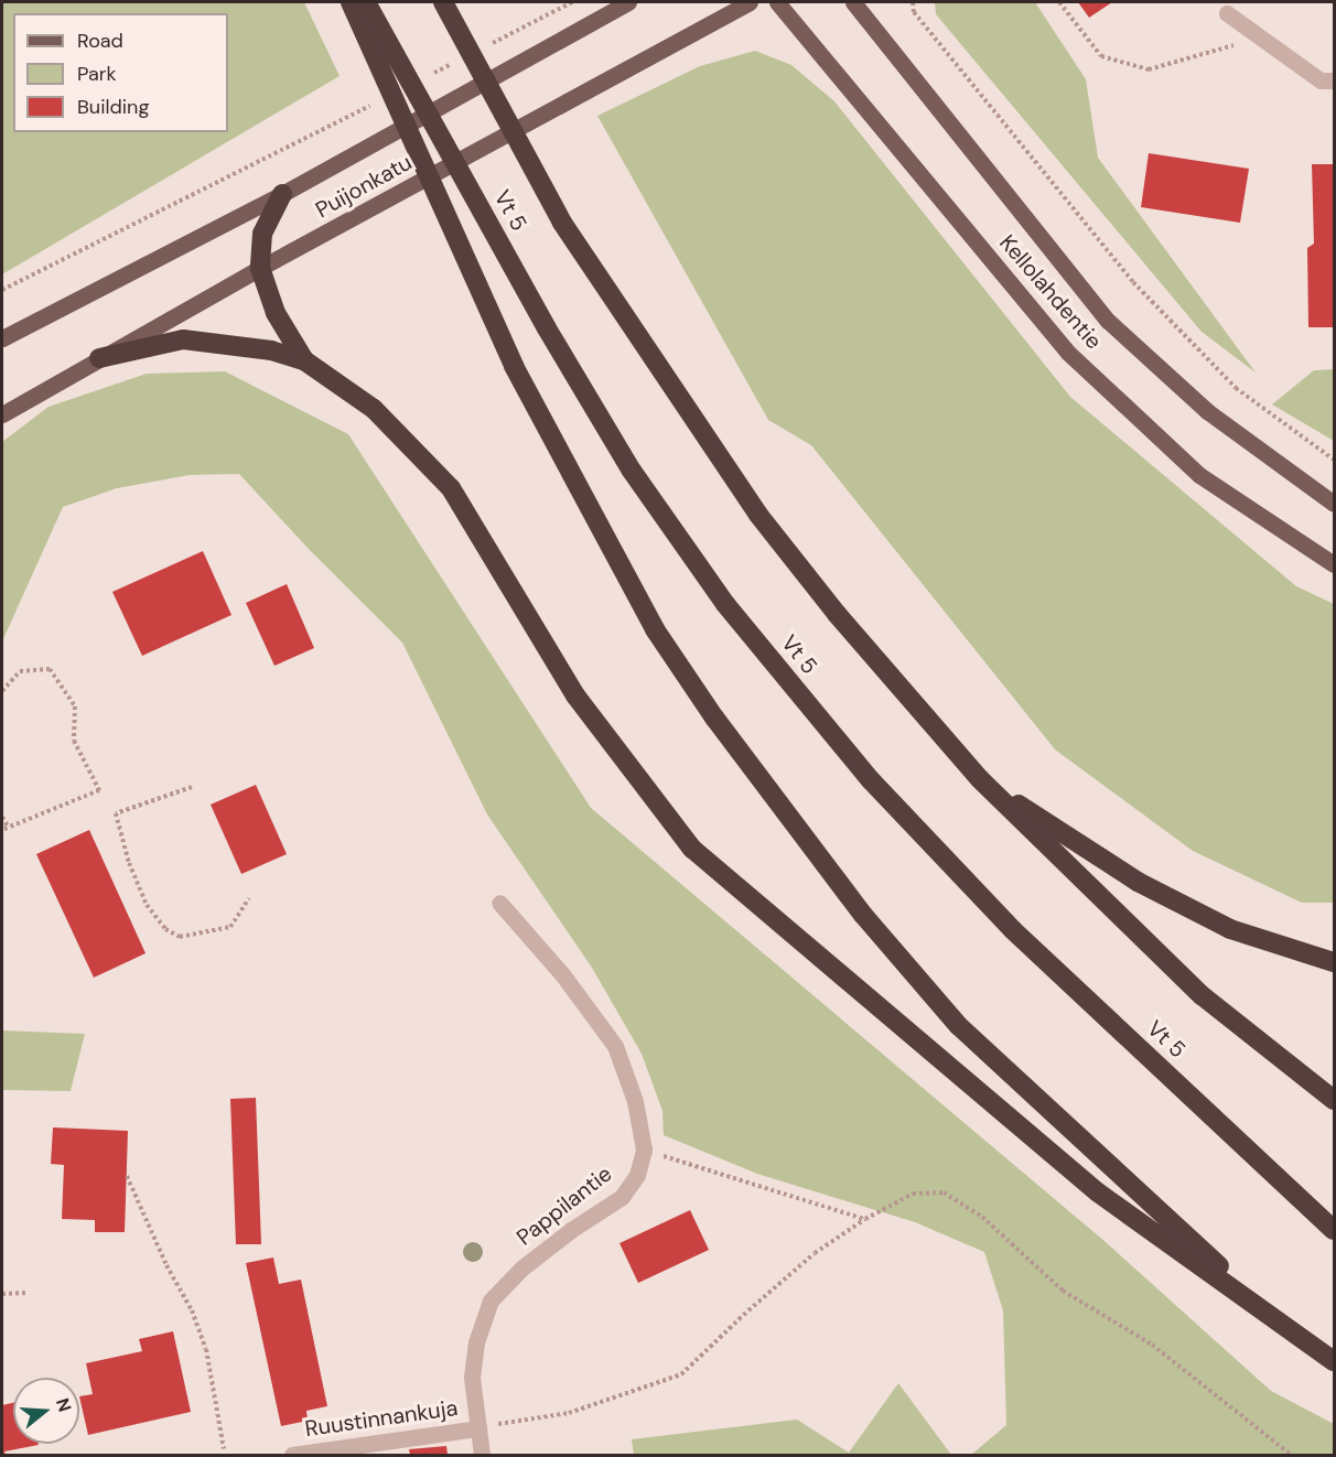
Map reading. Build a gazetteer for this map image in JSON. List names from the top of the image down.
{
  "streets": {
    "highway": ["Vt 5"],
    "main road": ["Puijonkatu", "Kellolahdentie"],
    "street": ["Pappilantie", "Ruustinnankuja"]
  },
  "crossings": [
    ["Pappilantie", "Ruustinnankuja"]
  ],
  "legend": ["Road", "Park", "Building"],
  "north": "right"
}
